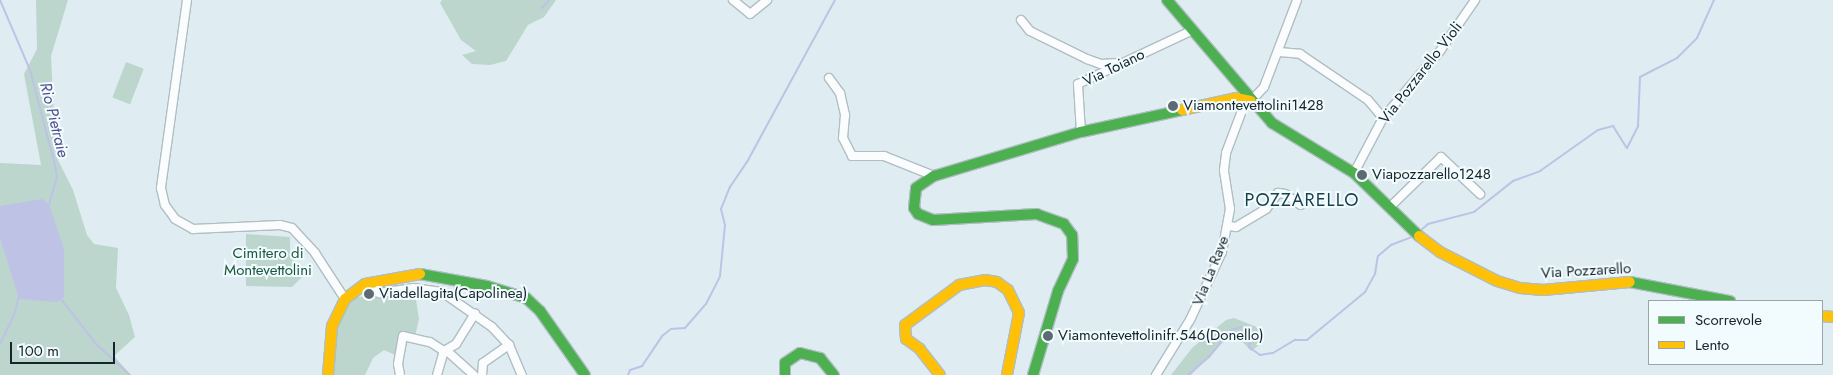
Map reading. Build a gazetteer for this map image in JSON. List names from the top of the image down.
{
  "streets": {
    "street": [
      "Via Toiano",
      "Via Pozzarello Violi",
      "Via La Rave",
      "Via Pozzarello"
    ]
  },
  "crossings": [
    ["Via Toiano", "Via Pozzarello"],
    ["Via Pozzarello Violi", "Via Pozzarello"],
    ["Via La Rave", "Via Pozzarello"]
  ],
  "districts": ["POZZARELLO"],
  "water": ["Rio Pietraie"],
  "parks": ["Cimitero di Montevettolini"],
  "places": [
    "Viamontevettolini1428",
    "Viapozzarello1248",
    "Viadellagita(Capolinea)",
    "Viamontevettolinifr.546(Donello)"
  ],
  "legend": ["Scorrevole", "Lento"],
  "scale_bar": "100 m"
}
